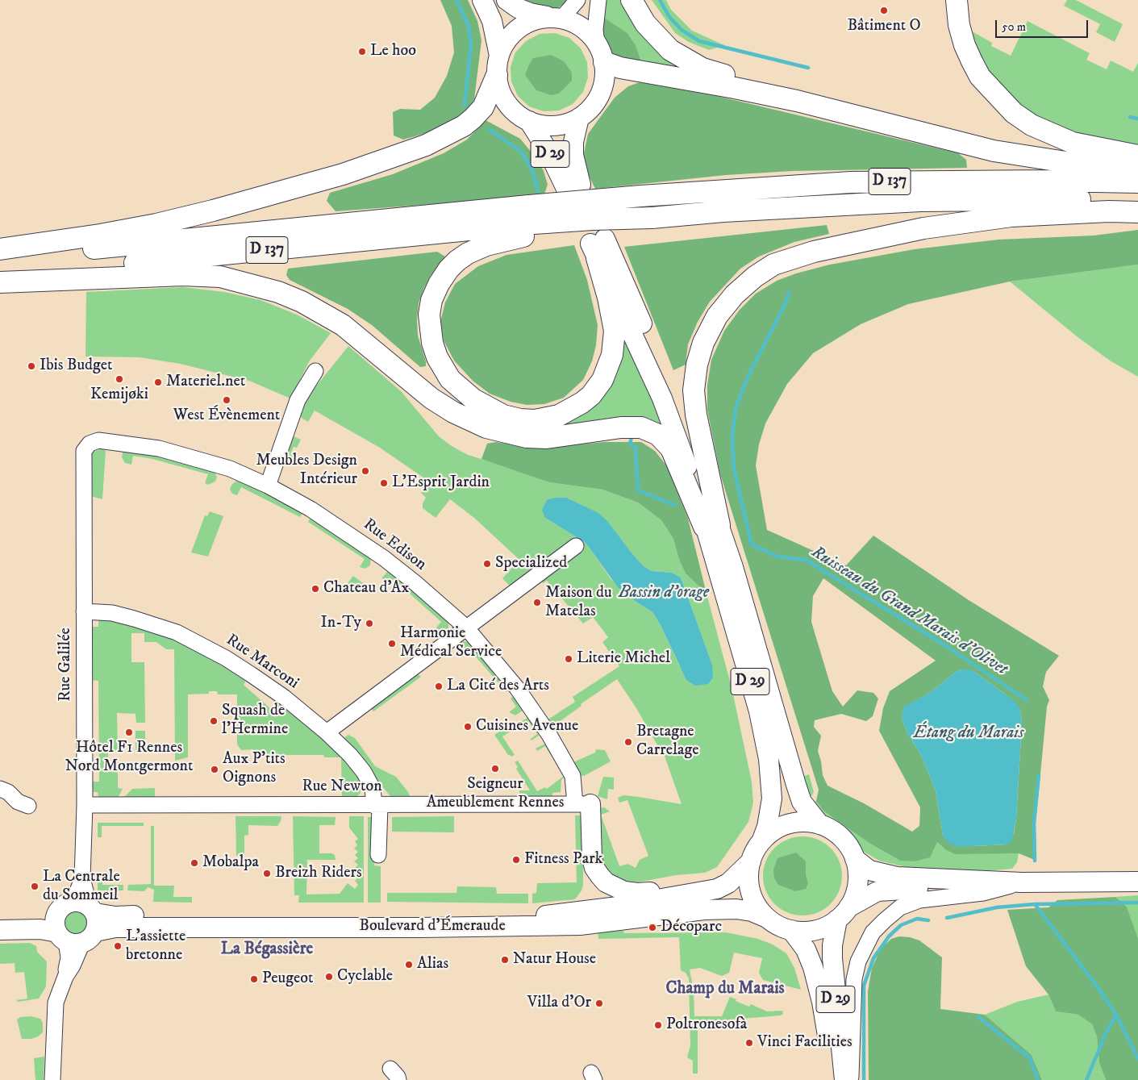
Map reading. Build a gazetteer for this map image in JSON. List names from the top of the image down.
{
  "streets": {
    "highway": ["D 137"],
    "main road": ["D 29", "Boulevard d'Émeraude"],
    "street": [
      "Rue Edison",
      "Rue Marconi",
      "Rue Galilée",
      "Rue Newton"
    ]
  },
  "crossings": [
    ["D 29", "Boulevard d'Émeraude"],
    ["Rue Edison", "Rue Galilée"],
    ["Rue Edison", "Rue Newton"],
    ["Rue Marconi", "Rue Galilée"],
    ["Rue Marconi", "Rue Newton"],
    ["Rue Galilée", "Rue Newton"],
    ["Rue Galilée", "Boulevard d'Émeraude"]
  ],
  "districts": ["La Bégassière", "Champ du Marais"],
  "water": ["Bassin d'orage", "Ruisseau du Grand Marais d'Olivet", "Étang du Marais"],
  "places": [
    "Bâtiment O",
    "Le hoo",
    "Ibis Budget",
    "Kemijøki",
    "Materiel.net",
    "West Évènement",
    "Meubles Design Intérieur",
    "L'Esprit Jardin",
    "Specialized",
    "Chateau d'Ax",
    "Maison du Matelas",
    "In-Ty",
    "Harmonie Médical Service",
    "Literie Michel",
    "La Cité des Arts",
    "Squash de l'Hermine",
    "Cuisines Avenue",
    "Hôtel F1 Rennes Nord Montgermont",
    "Bretagne Carrelage",
    "Seigneur Ameublement Rennes",
    "Aux P'tits Oignons",
    "Fitness Park",
    "Mobalpa",
    "Breizh Riders",
    "La Centrale du Sommeil",
    "Décoparc",
    "L'assiette bretonne",
    "Natur House",
    "Alias",
    "Cyclable",
    "Peugeot",
    "Villa d'Or",
    "Poltronesofà",
    "Vinci Facilities"
  ],
  "scale_bar": "50 m"
}
